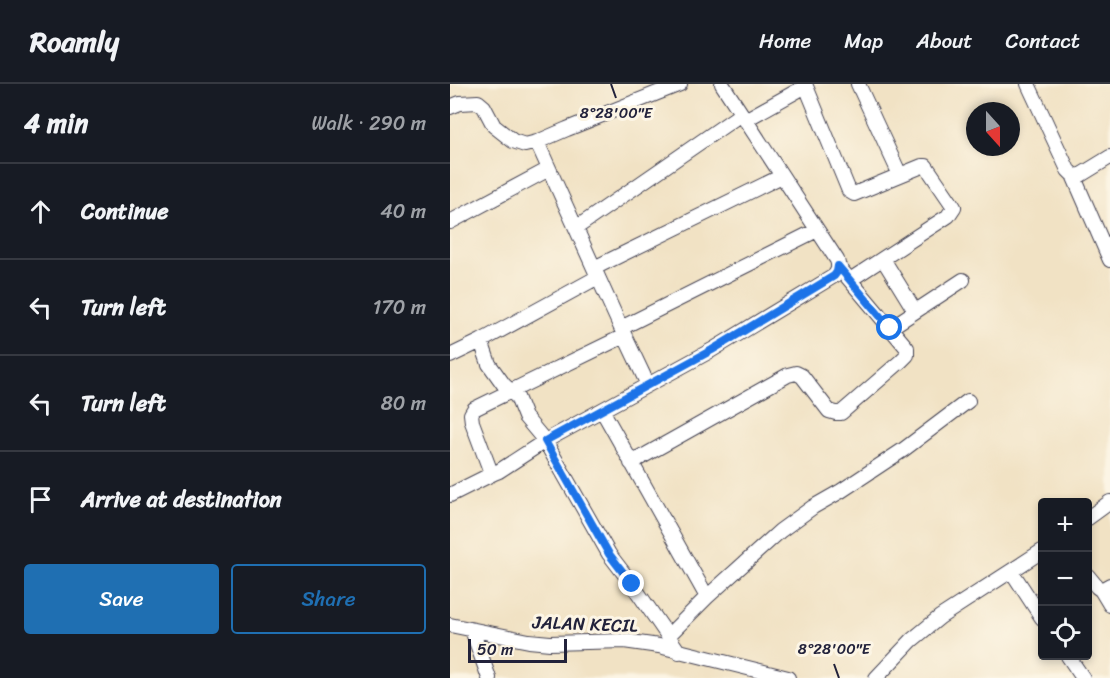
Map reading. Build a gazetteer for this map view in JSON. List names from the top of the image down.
{
  "streets": {
    "street": ["JALAN KECIL"]
  },
  "scale_bar": "50 m",
  "north": "bottom",
  "page": {
    "header": "Roamly",
    "nav": [
      "Home",
      "Map",
      "About",
      "Contact"
    ],
    "heading": ["4 min", "Walk · 290 m"],
    "list": [
      ["Continue", "40 m"],
      ["Turn left", "170 m"],
      ["Turn left", "80 m"],
      "Arrive at destination"
    ],
    "map_buttons": ["+", "−"],
    "buttons": ["Save", "Share"],
    "scale": "50 m"
  },
  "coordinates": ["8°28'00\"E"]
}
